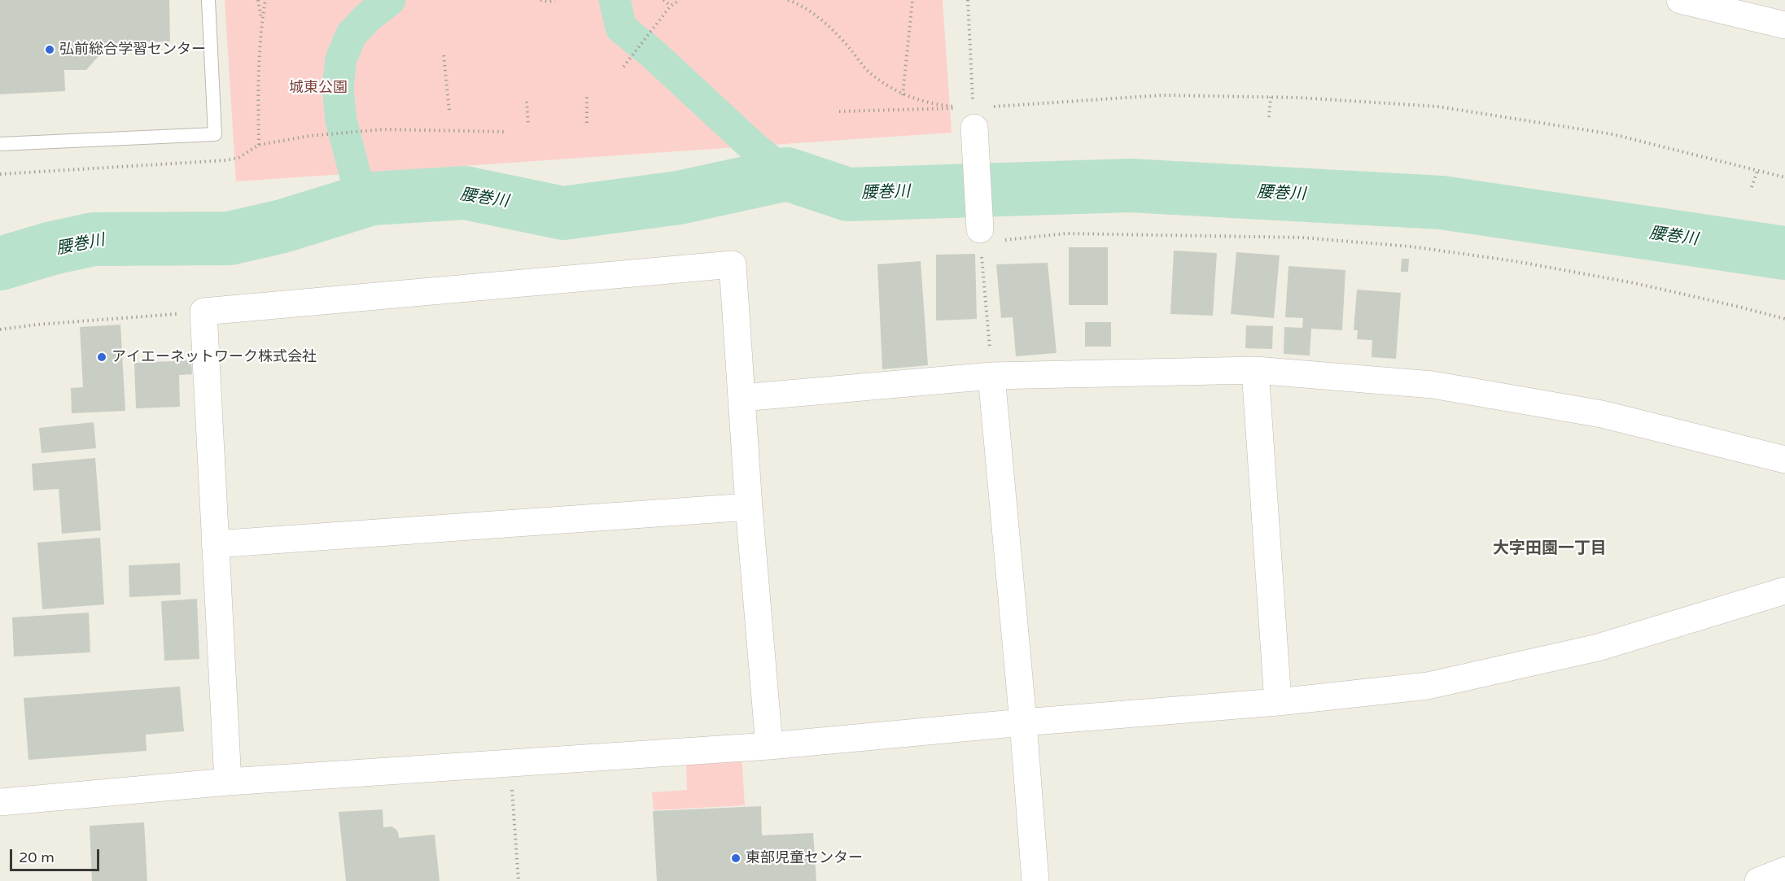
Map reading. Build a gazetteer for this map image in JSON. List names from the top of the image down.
{
  "districts": ["大字田園一丁目"],
  "water": ["腰巻川"],
  "parks": ["城東公園"],
  "places": ["弘前総合学習センター", "アイエーネットワーク株式会社", "東部児童センター"],
  "scale_bar": "20 m"
}
